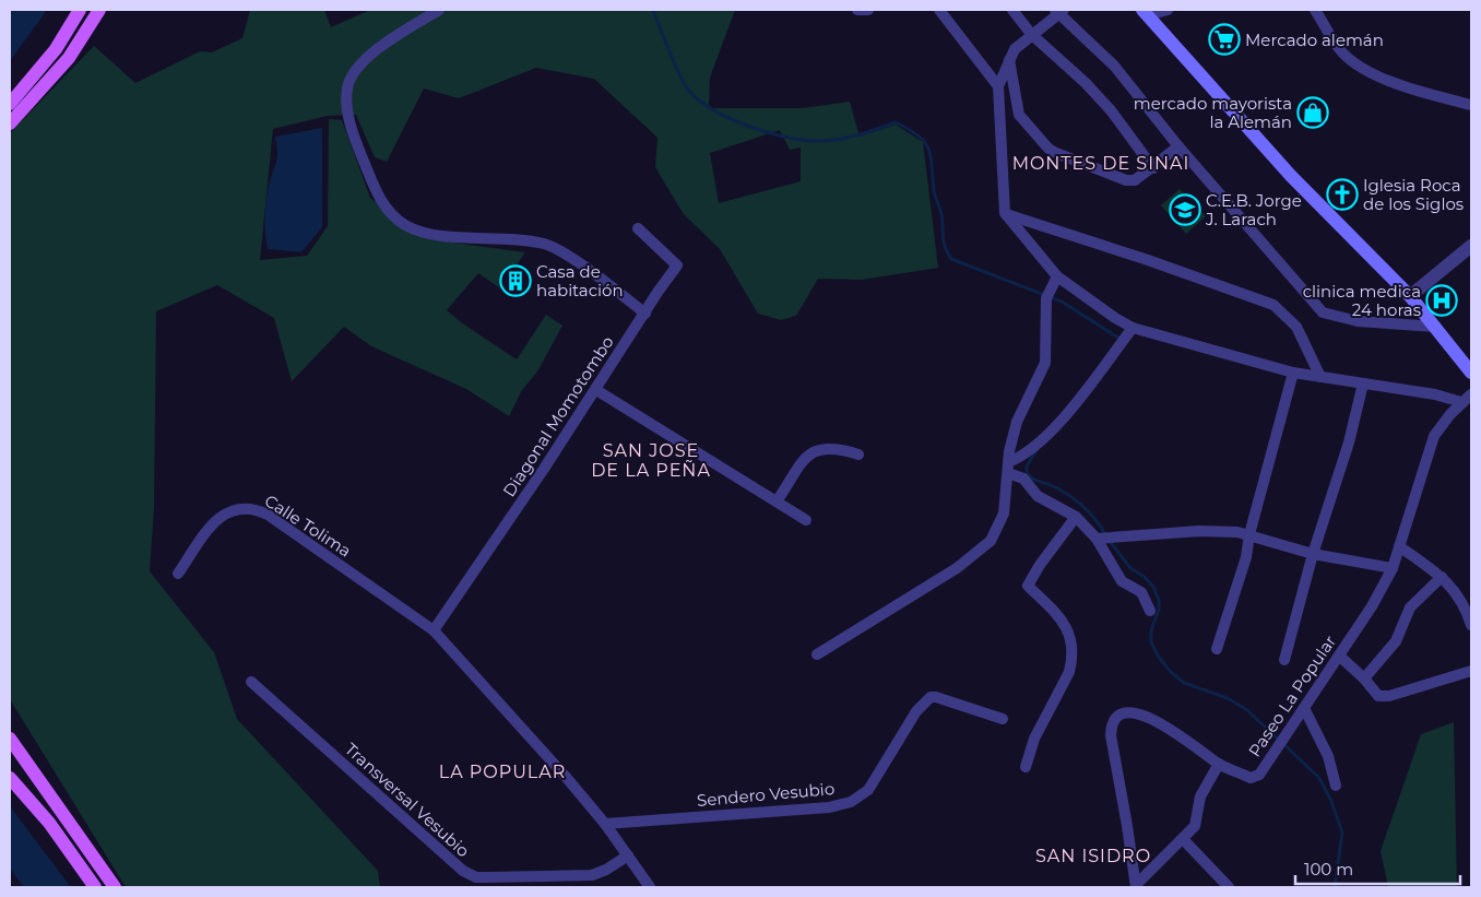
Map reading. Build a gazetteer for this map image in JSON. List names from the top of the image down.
{
  "streets": {
    "street": [
      "Diagonal Momotombo",
      "Calle Tolima",
      "Paseo La Popular",
      "Sendero Vesubio",
      "Transversal Vesubio"
    ]
  },
  "crossings": [
    ["Diagonal Momotombo", "Calle Tolima"],
    ["Calle Tolima", "Sendero Vesubio"],
    ["Calle Tolima", "Transversal Vesubio"]
  ],
  "districts": [
    "MONTES DE SINAI",
    "SAN JOSE DE LA PEÑA",
    "LA POPULAR",
    "SAN ISIDRO"
  ],
  "places": {
    "supermarket": ["Mercado alemán"],
    "shop": ["mercado mayorista la Alemán"],
    "church": ["Iglesia Roca de los Siglos"],
    "school or university": ["C.E.B. Jorge J. Larach"],
    "building": ["Casa de habitación"],
    "hospital": ["clinica medica 24 horas"]
  },
  "scale_bar": "100 m"
}
